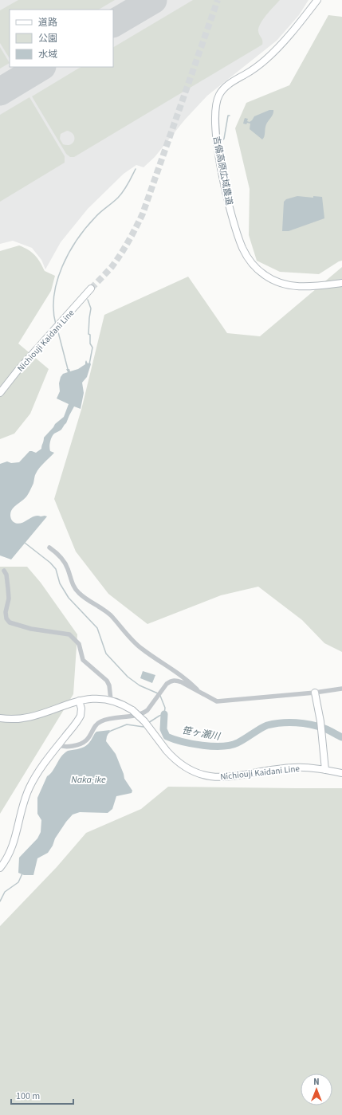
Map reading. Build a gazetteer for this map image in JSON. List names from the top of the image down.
{
  "streets": {
    "street": ["吉備高原広域農道", "Nichiouji Kaidani Line"]
  },
  "water": ["笹ヶ瀬川", "Naka-ike"],
  "legend": ["道路", "公園", "水域"],
  "scale_bar": "100 m",
  "north": "top"
}
